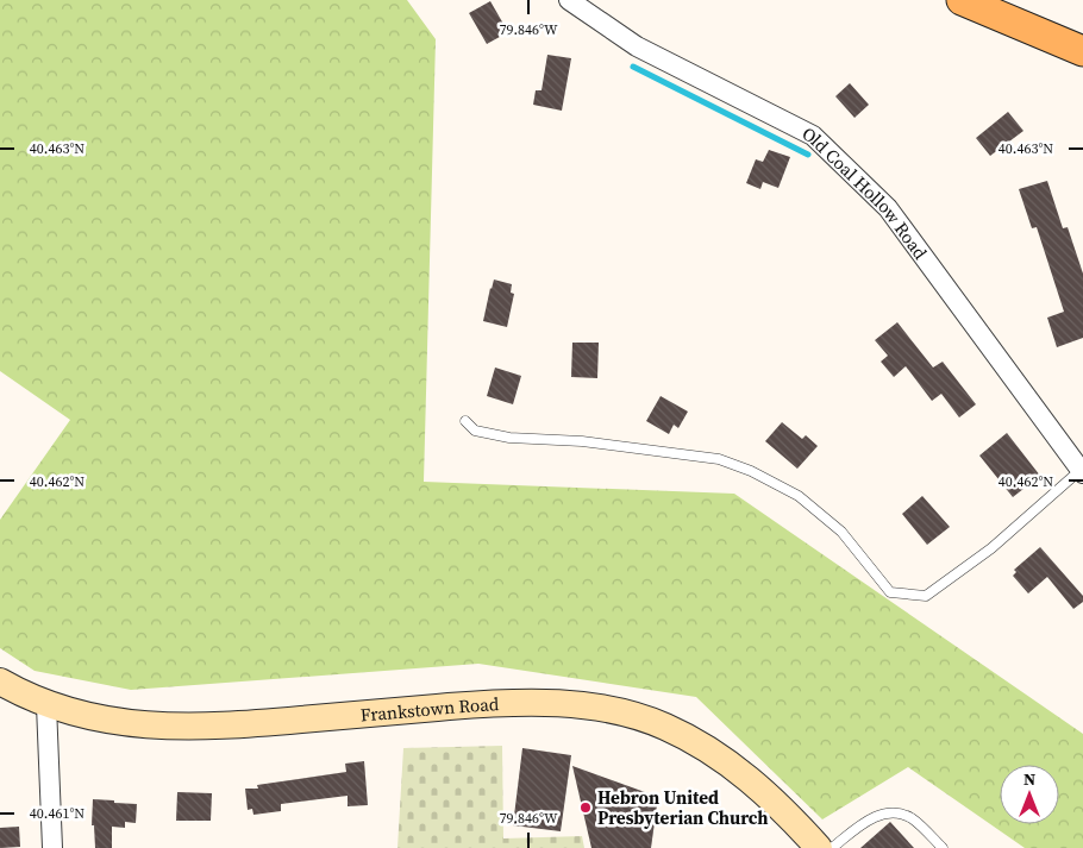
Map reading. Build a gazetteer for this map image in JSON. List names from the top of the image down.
{
  "streets": {
    "main road": ["Frankstown Road"],
    "street": ["Old Coal Hollow Road"]
  },
  "places": ["Hebron United Presbyterian Church"],
  "north": "top",
  "coordinates": [
    "79.846°W",
    "40.463°N",
    "40.462°N",
    "40.461°N"
  ]
}
